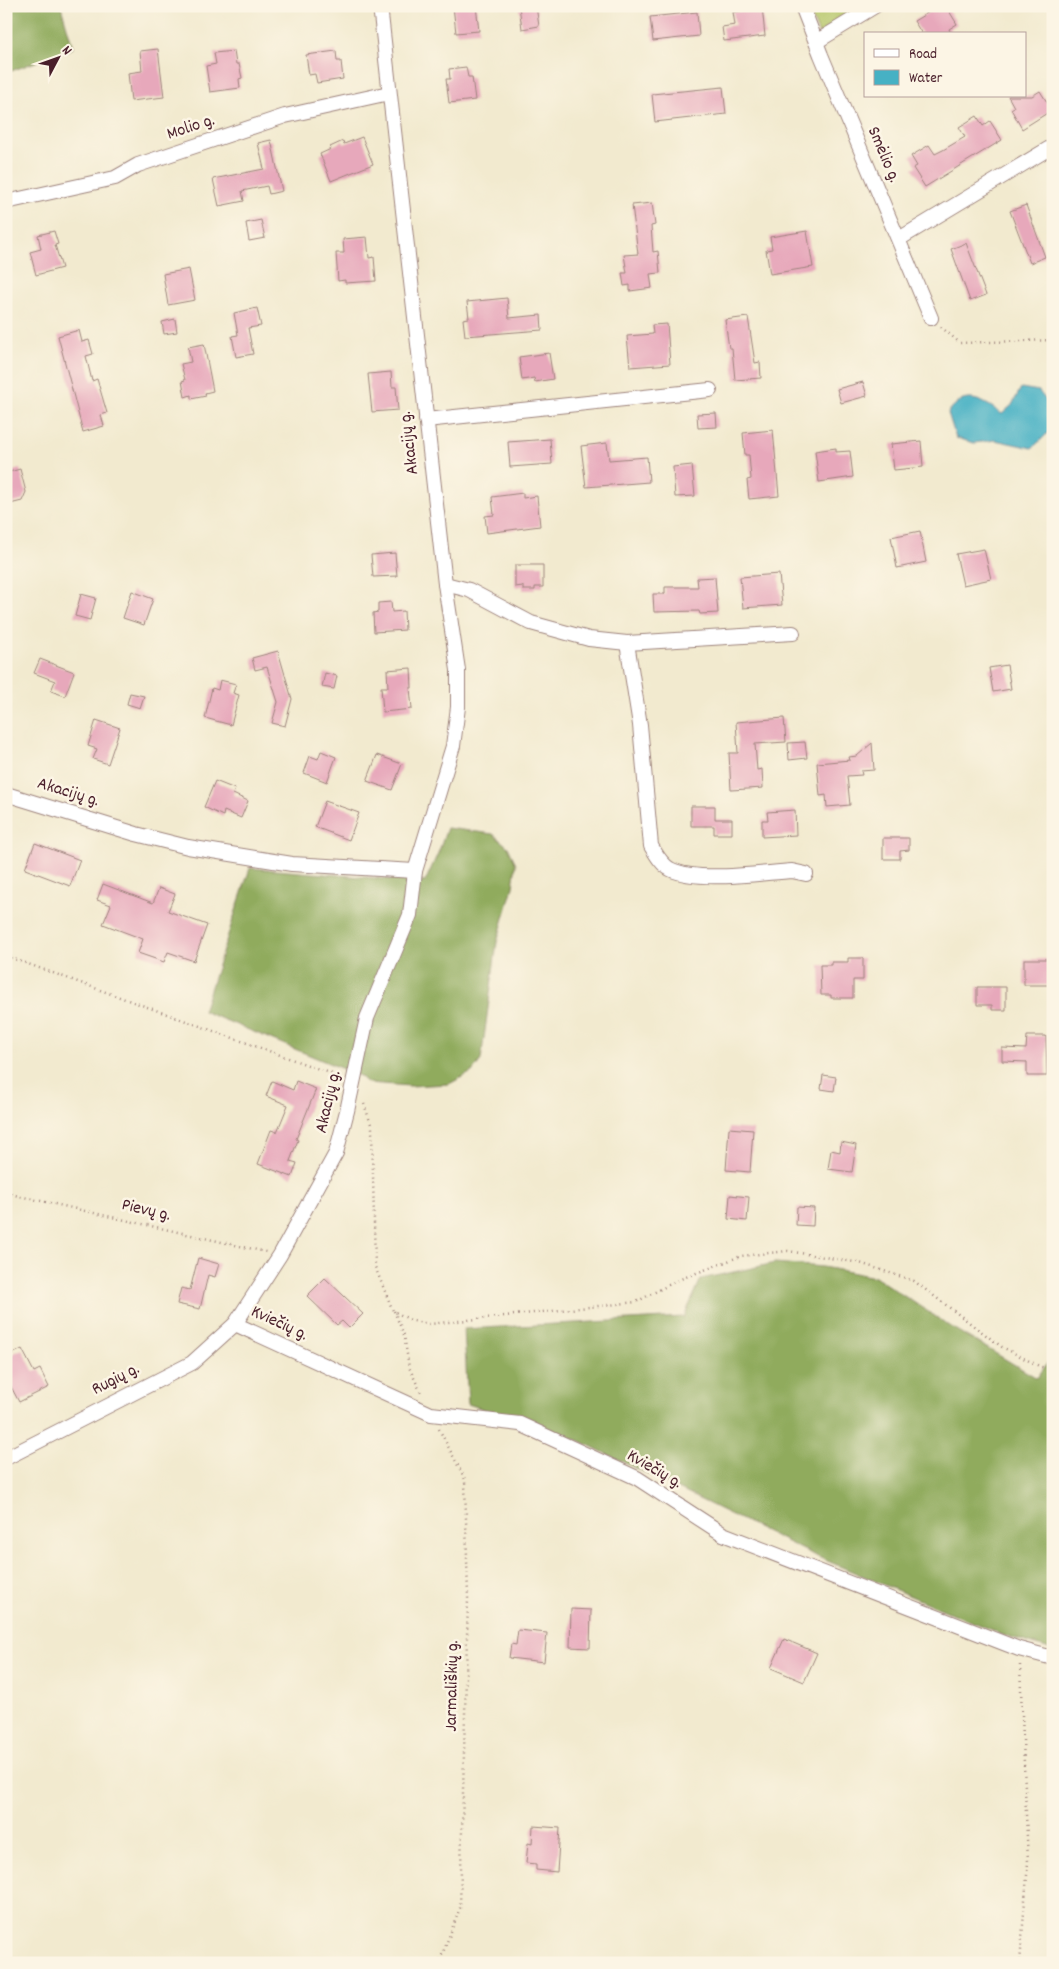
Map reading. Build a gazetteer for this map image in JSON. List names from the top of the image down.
{
  "streets": {
    "street": [
      "Molio g.",
      "Smėlio g.",
      "Akacijų g.",
      "Kviečių g.",
      "Rugių g."
    ],
    "path": ["Pievų g.", "Jarmališkių g."]
  },
  "crossings": [
    ["Molio g.", "Akacijų g."],
    ["Akacijų g.", "Pievų g."],
    ["Akacijų g.", "Kviečių g."],
    ["Akacijų g.", "Rugių g."],
    ["Akacijų g.", "Jarmališkių g."],
    ["Kviečių g.", "Rugių g."],
    ["Kviečių g.", "Jarmališkių g."]
  ],
  "legend": ["Road", "Water"],
  "north": "top right"
}
